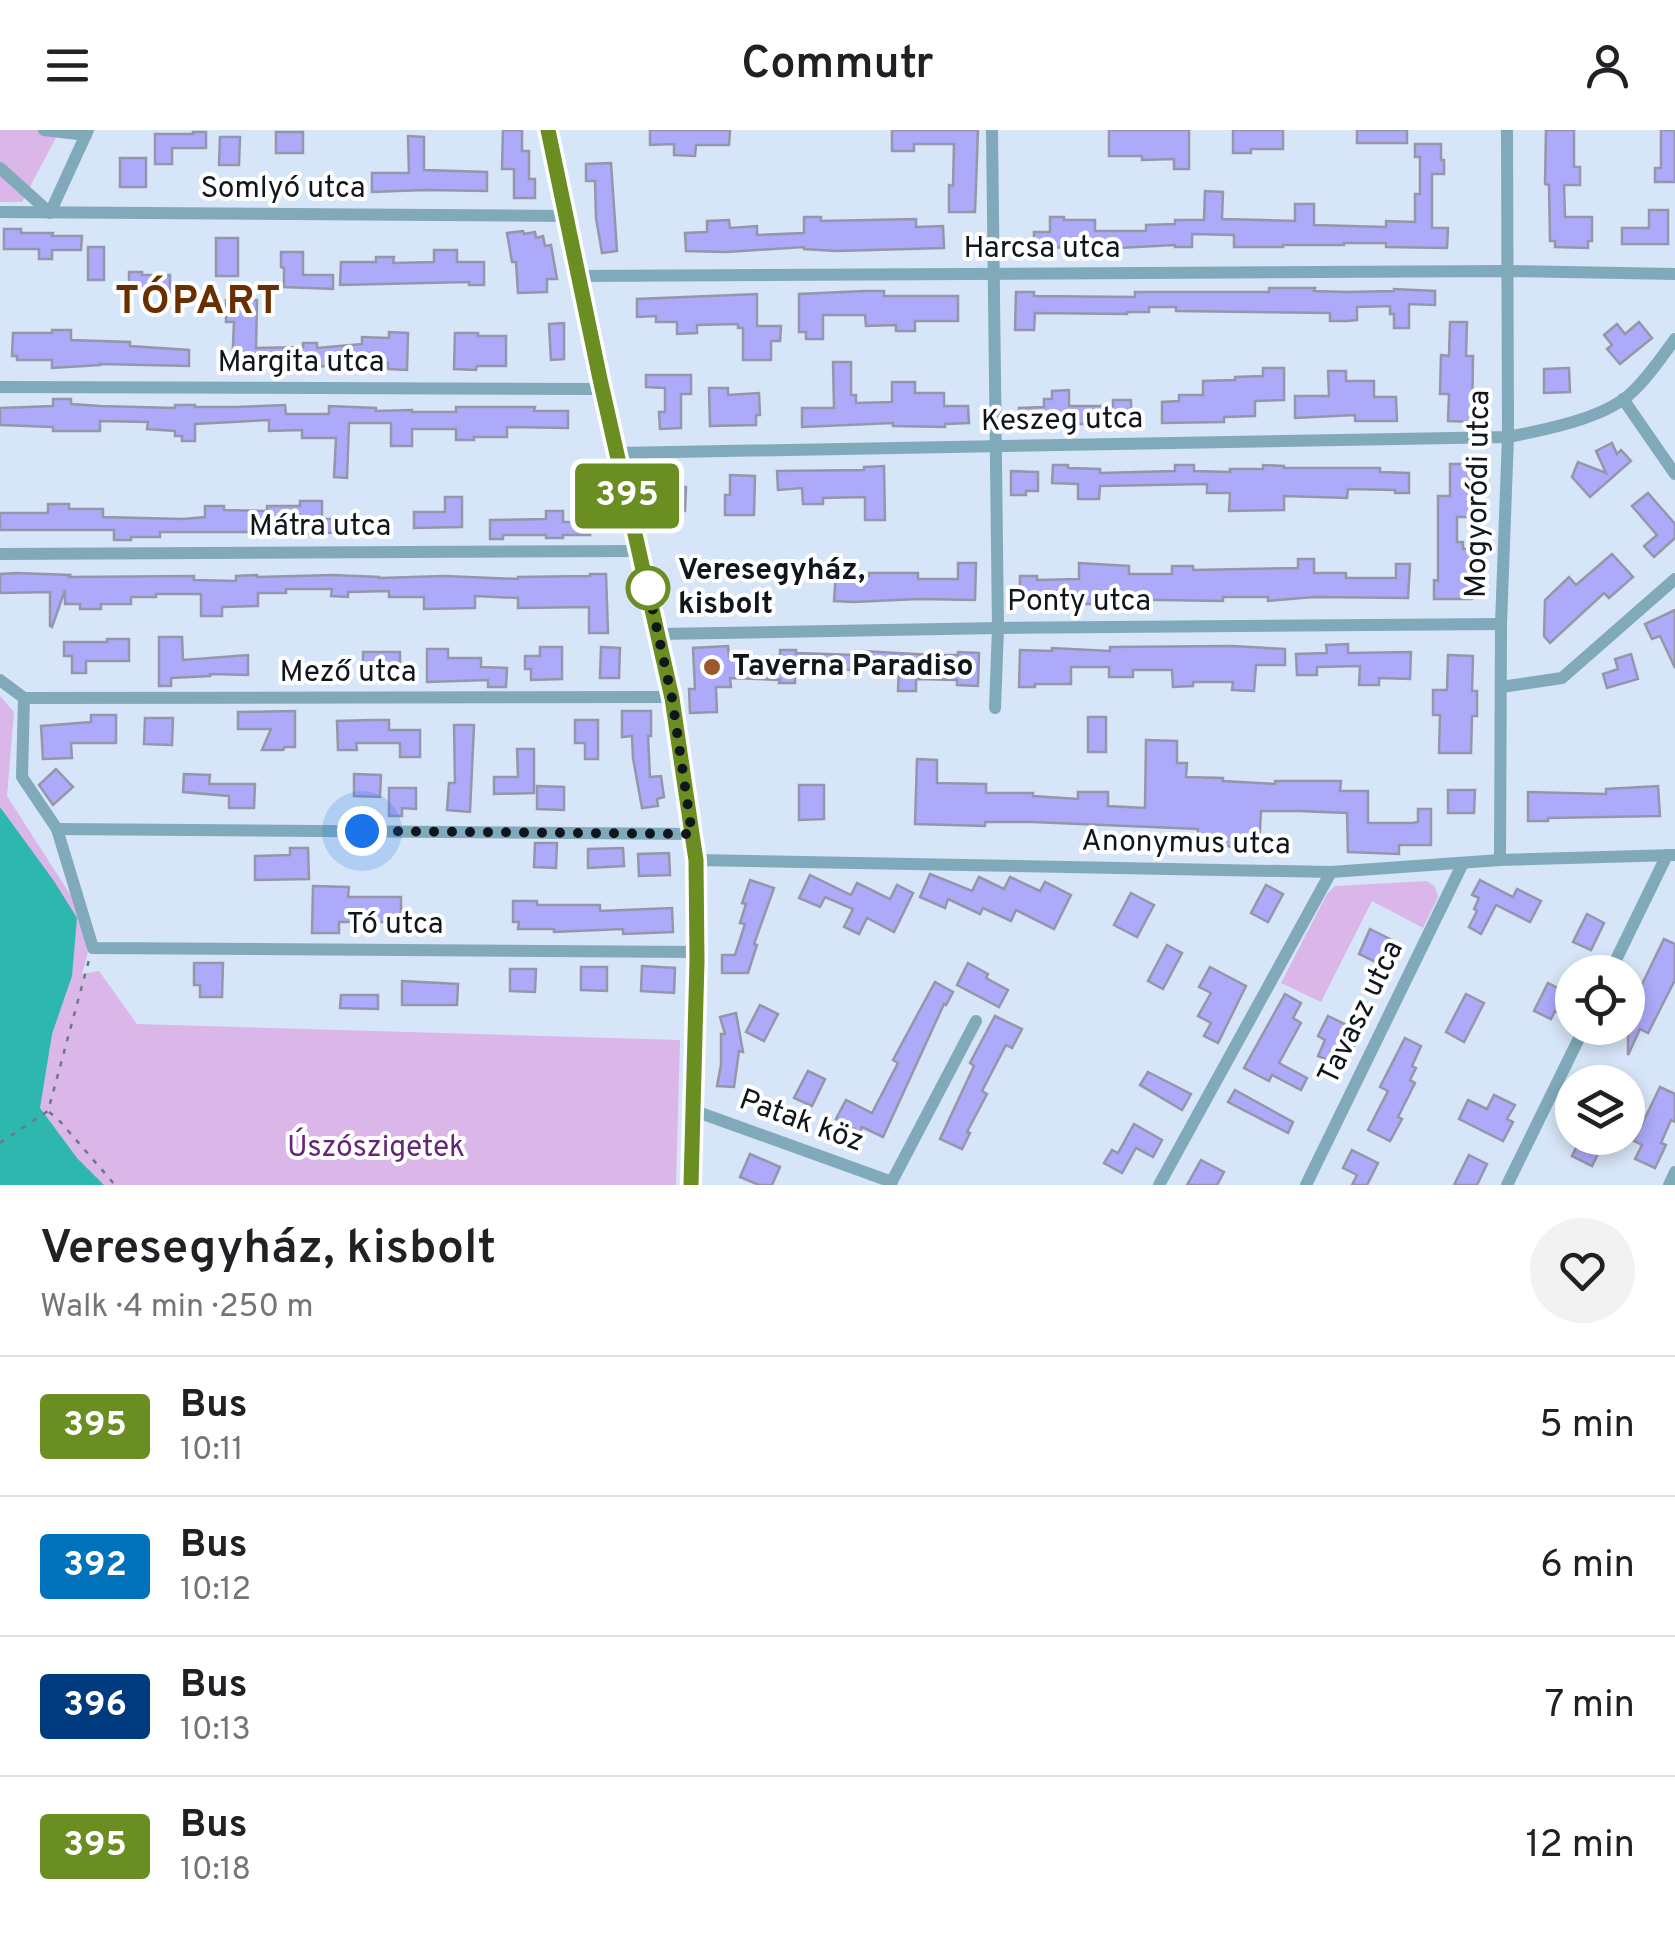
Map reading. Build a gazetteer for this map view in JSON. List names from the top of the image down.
{
  "streets": {
    "street": [
      "Somlyó utca",
      "Harcsa utca",
      "Margita utca",
      "Keszeg utca",
      "Mogyoródi utca",
      "Mátra utca",
      "Ponty utca",
      "Mező utca",
      "Anonymus utca",
      "Tó utca",
      "Tavasz utca",
      "Patak köz"
    ]
  },
  "crossings": [
    ["Harcsa utca", "Mogyoródi utca"],
    ["Keszeg utca", "Mogyoródi utca"],
    ["Mogyoródi utca", "Ponty utca"],
    ["Mogyoródi utca", "Anonymus utca"],
    ["Anonymus utca", "Tavasz utca"]
  ],
  "districts": ["TÓPART"],
  "parks": ["Úszószigetek"],
  "places": ["Veresegyház, kisbolt", "Taverna Paradiso"],
  "lines": ["bus line 395"],
  "page": {
    "header": "Commutr",
    "on_map": "395",
    "heading": ["Veresegyház, kisbolt", "Walk · 4 min · 250 m"],
    "list": [
      {
        "mark": "395",
        "name": "Bus",
        "note": "10:11",
        "value": "5 min"
      },
      {
        "mark": "392",
        "name": "Bus",
        "note": "10:12",
        "value": "6 min"
      },
      {
        "mark": "396",
        "name": "Bus",
        "note": "10:13",
        "value": "7 min"
      },
      {
        "mark": "395",
        "name": "Bus",
        "note": "10:18",
        "value": "12 min"
      }
    ]
  }
}
